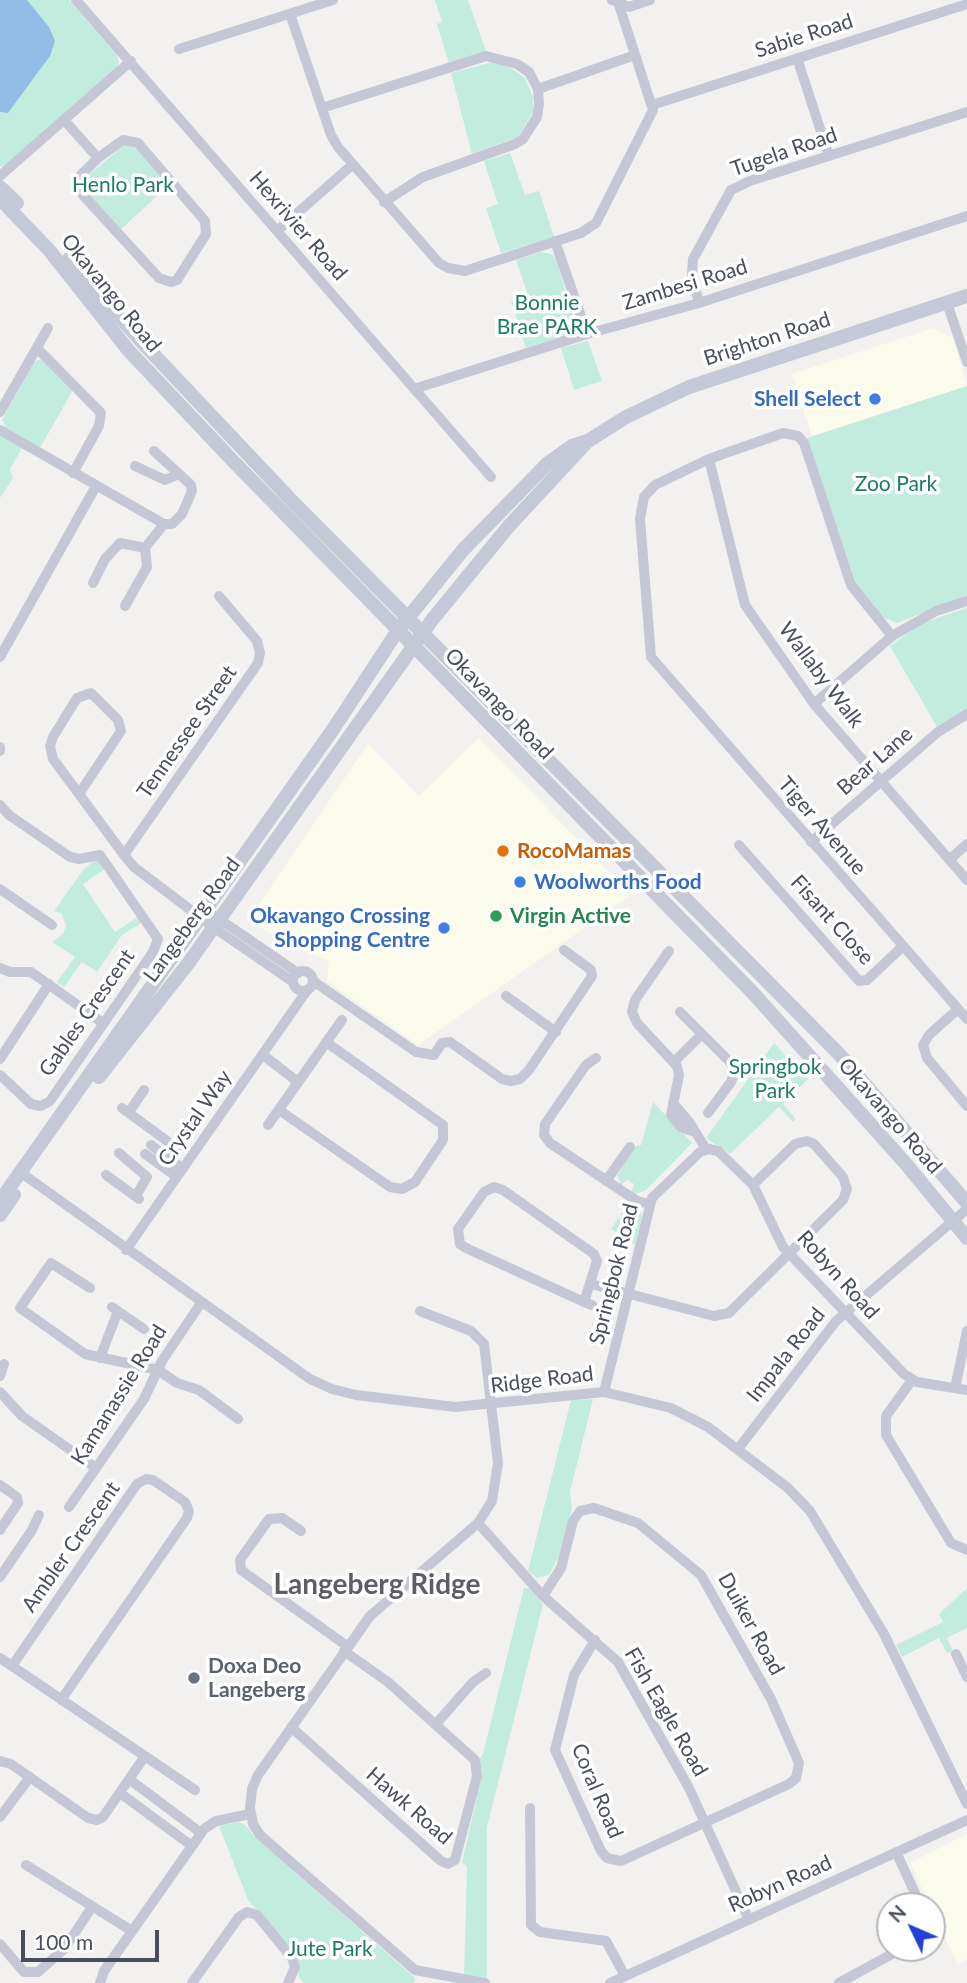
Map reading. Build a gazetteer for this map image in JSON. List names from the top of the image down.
{
  "streets": {
    "main road": ["Okavango Road", "Brighton Road", "Langeberg Road"],
    "street": [
      "Sabie Road",
      "Tugela Road",
      "Hexrivier Road",
      "Zambesi Road",
      "Wallaby Walk",
      "Tennessee Street",
      "Bear Lane",
      "Tiger Avenue",
      "Fisant Close",
      "Gables Crescent",
      "Crystal Way",
      "Springbok Road",
      "Robyn Road",
      "Impala Road",
      "Ridge Road",
      "Kamanassie Road",
      "Ambler Crescent",
      "Duiker Road",
      "Fish Eagle Road",
      "Coral Road",
      "Hawk Road"
    ]
  },
  "crossings": [
    ["Tugela Road", "Zambesi Road"],
    ["Hexrivier Road", "Zambesi Road"],
    ["Okavango Road", "Brighton Road"],
    ["Okavango Road", "Langeberg Road"],
    ["Okavango Road", "Impala Road"],
    ["Brighton Road", "Langeberg Road"],
    ["Wallaby Walk", "Bear Lane"],
    ["Wallaby Walk", "Tiger Avenue"],
    ["Bear Lane", "Tiger Avenue"],
    ["Tiger Avenue", "Fisant Close"],
    ["Langeberg Road", "Ridge Road"],
    ["Crystal Way", "Ridge Road"],
    ["Springbok Road", "Robyn Road"],
    ["Springbok Road", "Ridge Road"],
    ["Robyn Road", "Impala Road"],
    ["Robyn Road", "Fish Eagle Road"],
    ["Impala Road", "Ridge Road"],
    ["Ridge Road", "Kamanassie Road"],
    ["Duiker Road", "Fish Eagle Road"],
    ["Duiker Road", "Coral Road"],
    ["Fish Eagle Road", "Coral Road"]
  ],
  "districts": ["Langeberg Ridge"],
  "parks": [
    "Henlo Park",
    "Bonnie Brae PARK",
    "Zoo Park",
    "Springbok Park",
    "Jute Park"
  ],
  "places": [
    "Shell Select",
    "RocoMamas",
    "Woolworths Food",
    "Virgin Active",
    "Okavango Crossing Shopping Centre",
    "Doxa Deo Langeberg"
  ],
  "scale_bar": "100 m",
  "north": "top left"
}
